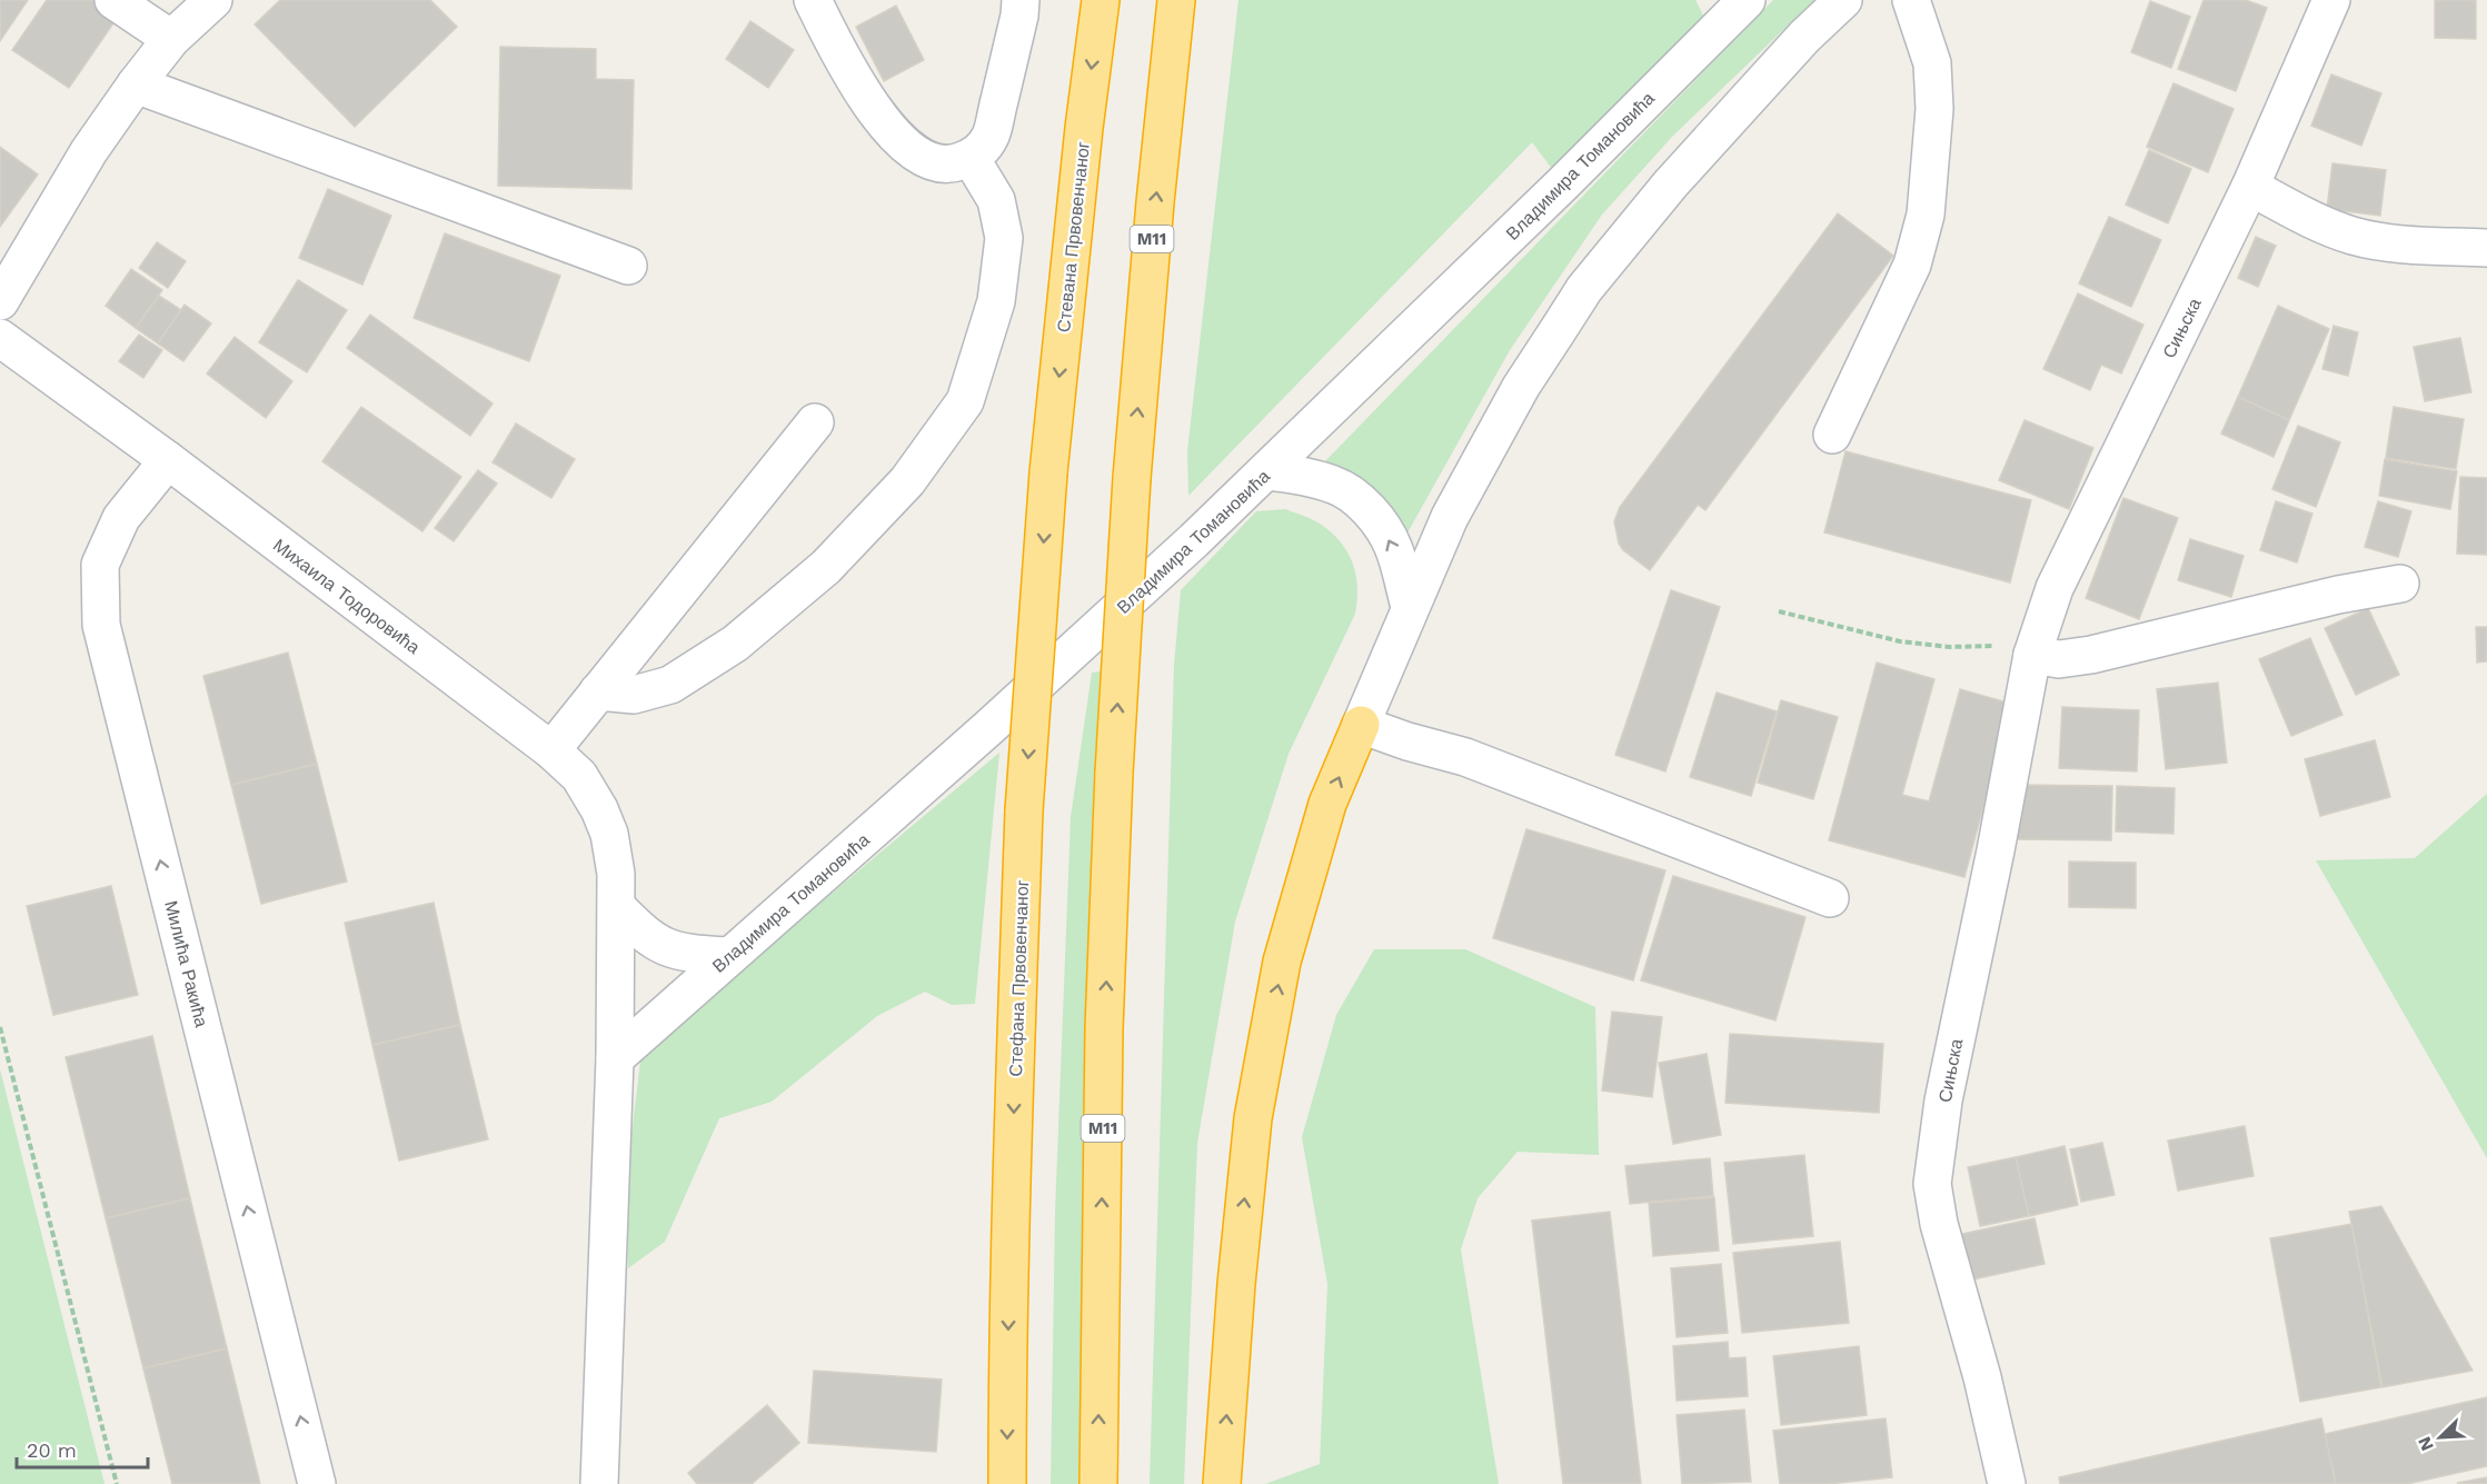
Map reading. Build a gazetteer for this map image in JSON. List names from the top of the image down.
{
  "streets": {
    "highway": ["Стевана Првовенчаног", "M11", "Стефана Првовенчаног"],
    "street": [
      "Владимира Томановића",
      "Сињска",
      "Михаила Тодоровића",
      "Милића Ракића"
    ]
  },
  "crossings": [
    ["Стевана Првовенчаног", "Стефана Првовенчаног"],
    ["Михаила Тодоровића", "Милића Ракића"]
  ],
  "one_way": ["Милића Ракића"],
  "scale_bar": "20 m",
  "north": "bottom left"
}
